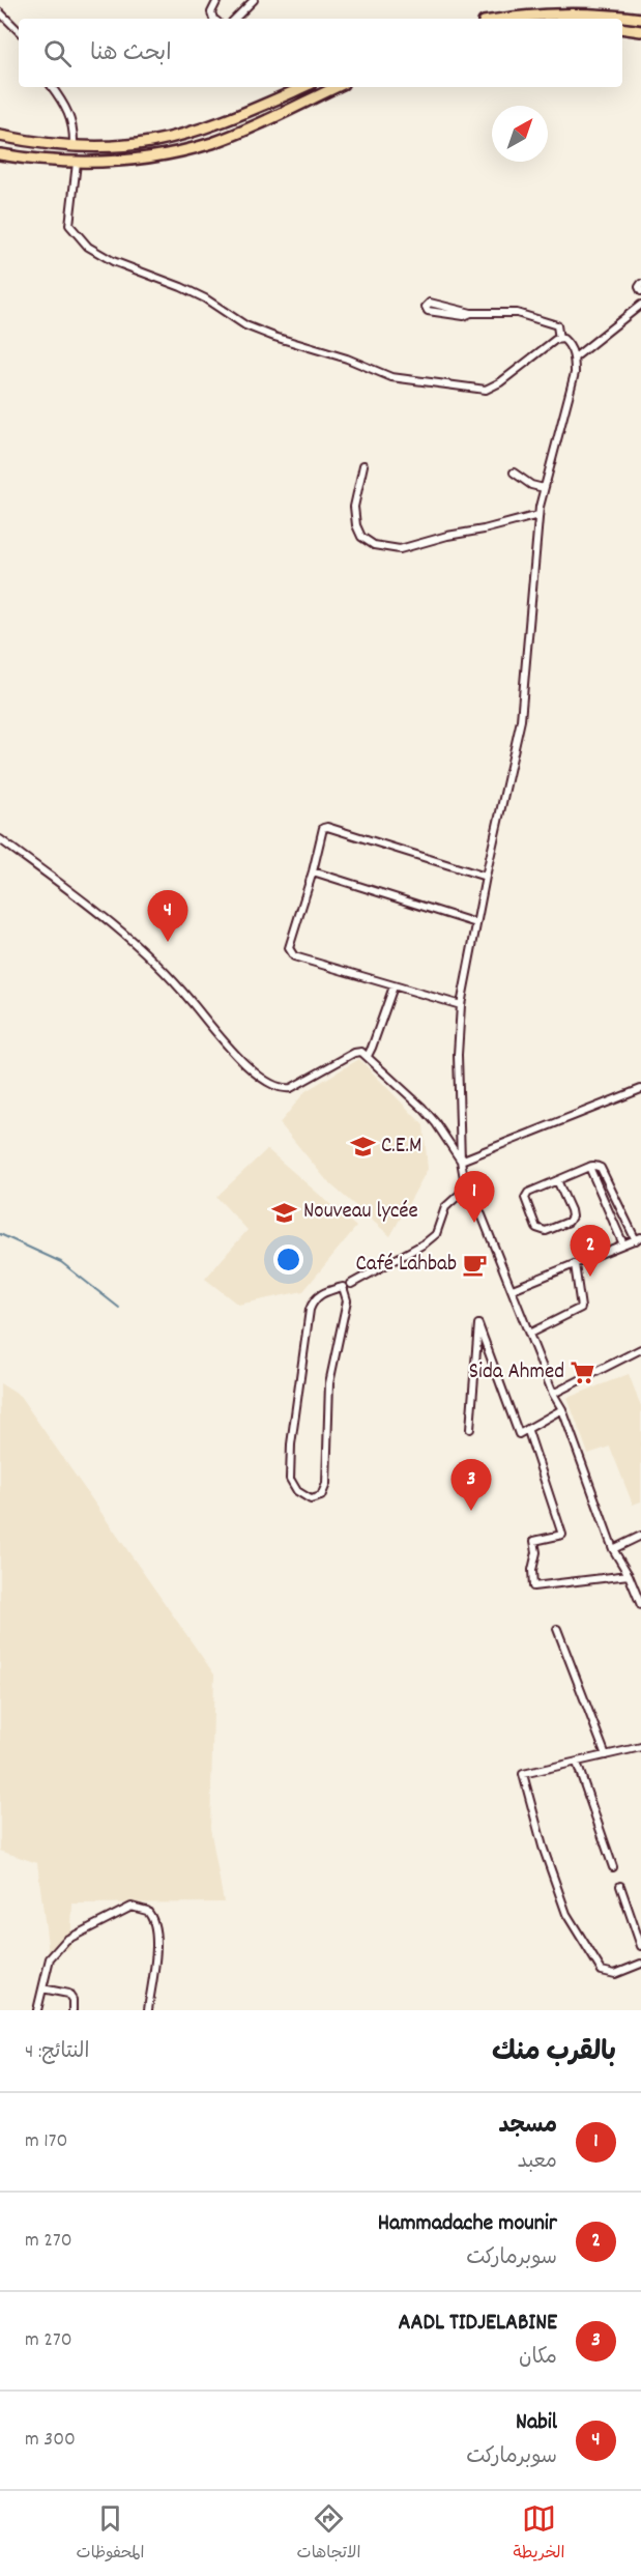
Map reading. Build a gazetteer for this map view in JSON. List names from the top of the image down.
{
  "places": {
    "school or university": ["C.E.M", "Nouveau lycée"],
    "cafe": ["Café Lahbab"],
    "supermarket": ["Sida Ahmed"]
  },
  "north": "top right",
  "page": {
    "search": "ابحث هنا",
    "pins": [
      "4",
      "1",
      "2",
      "3"
    ],
    "heading": ["بالقرب منك", "النتائج: 4"],
    "list": [
      {
        "mark": "1",
        "name": "مسجد",
        "note": "معبد",
        "value": "170 m"
      },
      {
        "mark": "2",
        "name": "Hammadache mounir",
        "note": "سوبرماركت",
        "value": "270 m"
      },
      {
        "mark": "3",
        "name": "AADL TIDJELABINE",
        "note": "مكان",
        "value": "270 m"
      },
      {
        "mark": "4",
        "name": "Nabil",
        "note": "سوبرماركت",
        "value": "300 m"
      }
    ],
    "nav": ["الخريطة", "الاتجاهات", "المحفوظات"]
  }
}
